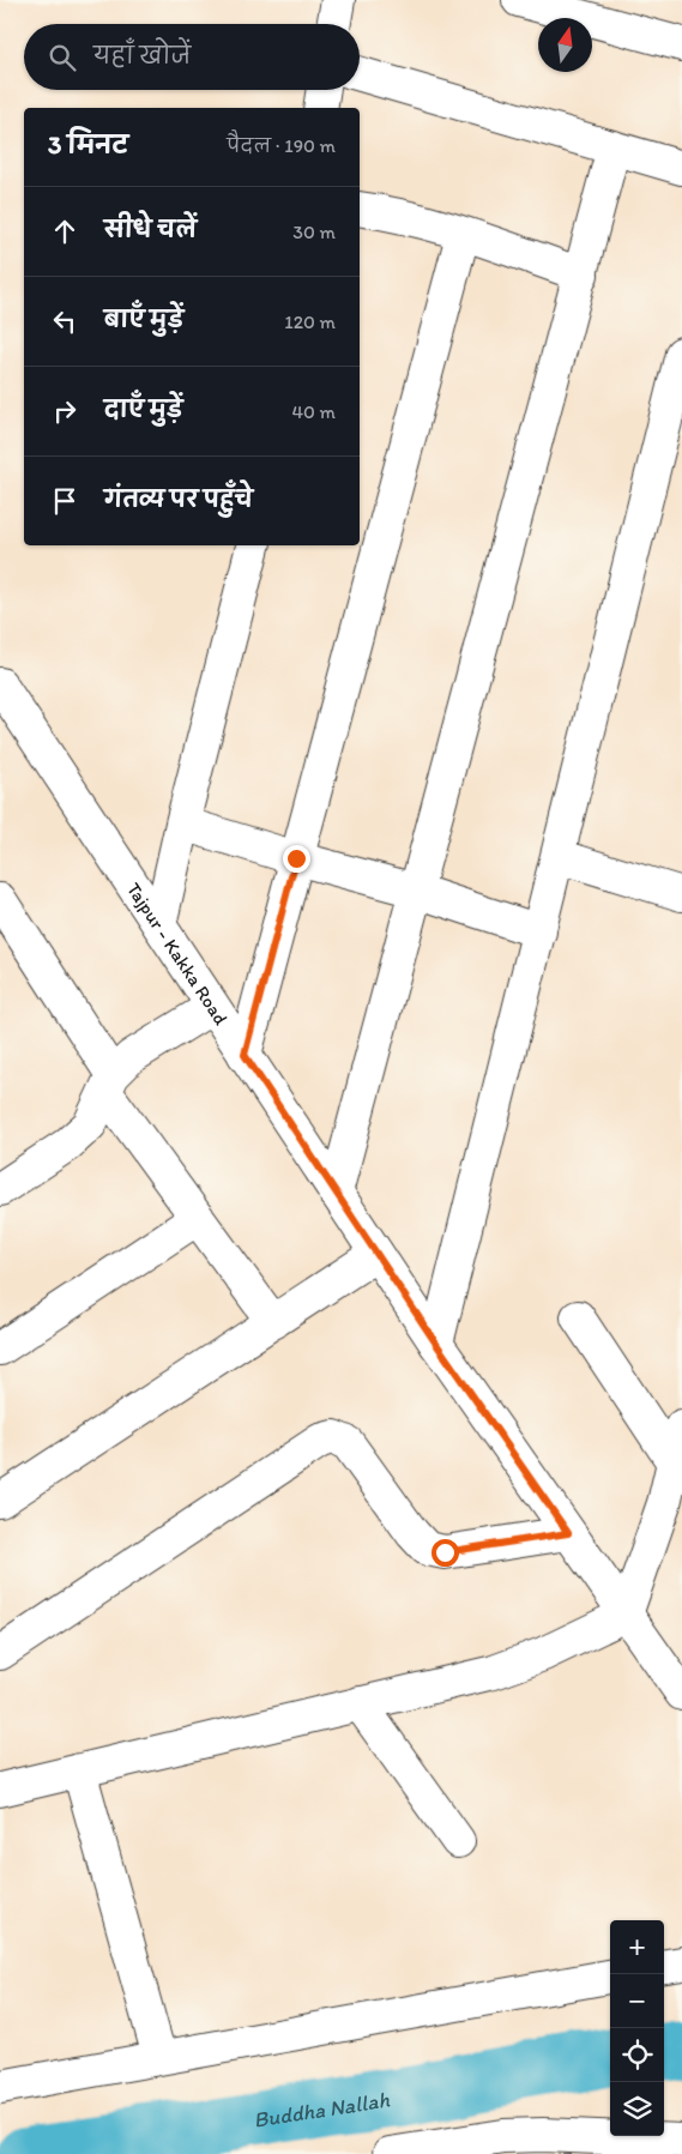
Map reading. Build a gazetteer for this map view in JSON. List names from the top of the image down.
{
  "streets": {
    "street": ["Tajpur - Kakka Road"]
  },
  "water": ["Buddha Nallah"],
  "north": "top",
  "page": {
    "search": "यहाँ खोजें",
    "heading": ["3 मिनट", "पैदल · 190 m"],
    "list": [
      ["सीधे चलें", "30 m"],
      ["बाएँ मुड़ें", "120 m"],
      ["दाएँ मुड़ें", "40 m"],
      "गंतव्य पर पहुँचे"
    ],
    "map_buttons": ["+", "−"]
  }
}
